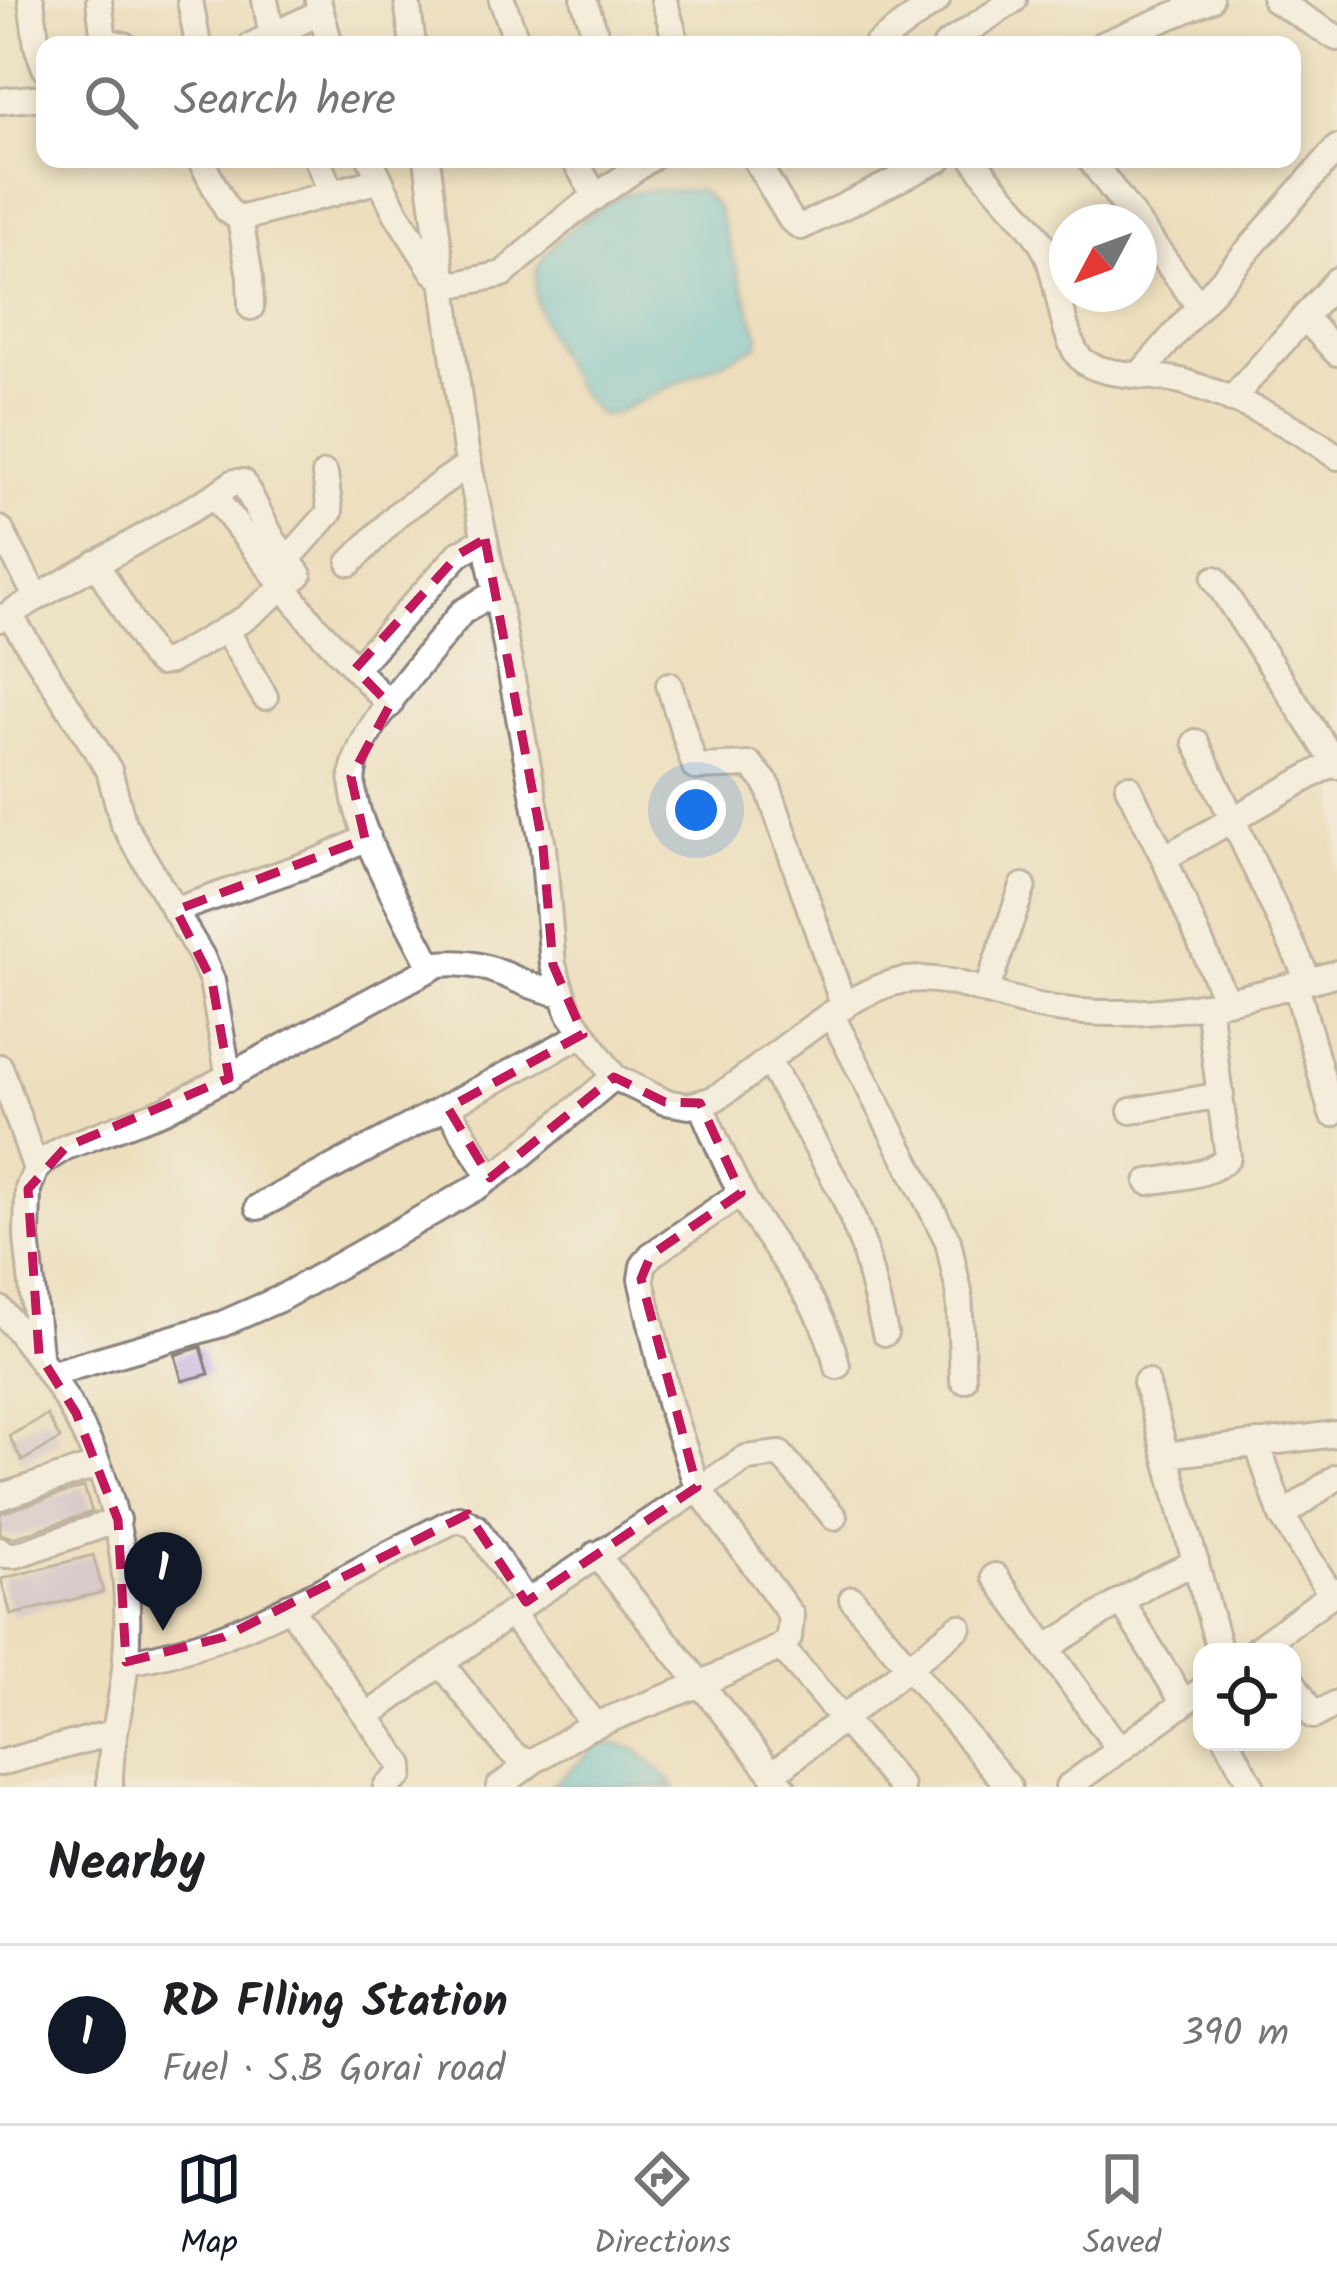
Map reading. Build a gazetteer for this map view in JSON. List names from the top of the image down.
{
  "north": "bottom left",
  "page": {
    "search": "Search here",
    "pins": "1",
    "heading": "Nearby",
    "list": [
      {
        "mark": "1",
        "name": "RD FIling Station",
        "note": "Fuel · S.B Gorai road",
        "value": "390 m"
      }
    ],
    "nav": ["Map", "Directions", "Saved"]
  }
}
